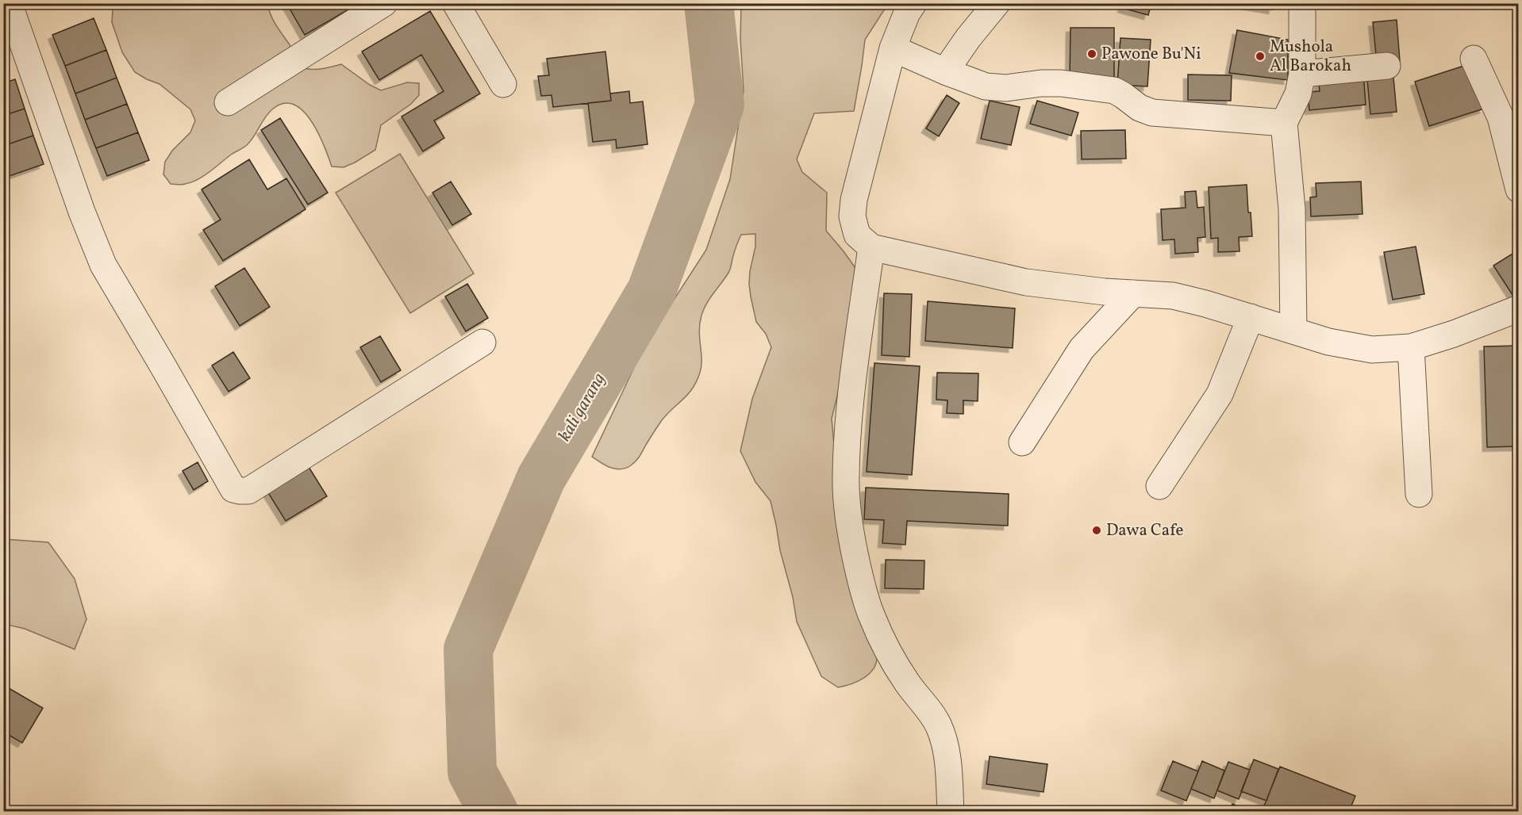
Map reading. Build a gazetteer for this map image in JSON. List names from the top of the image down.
{
  "water": ["kali garang"],
  "places": ["Pawone Bu'Ni", "Mushola Al Barokah", "Dawa Cafe"]
}
